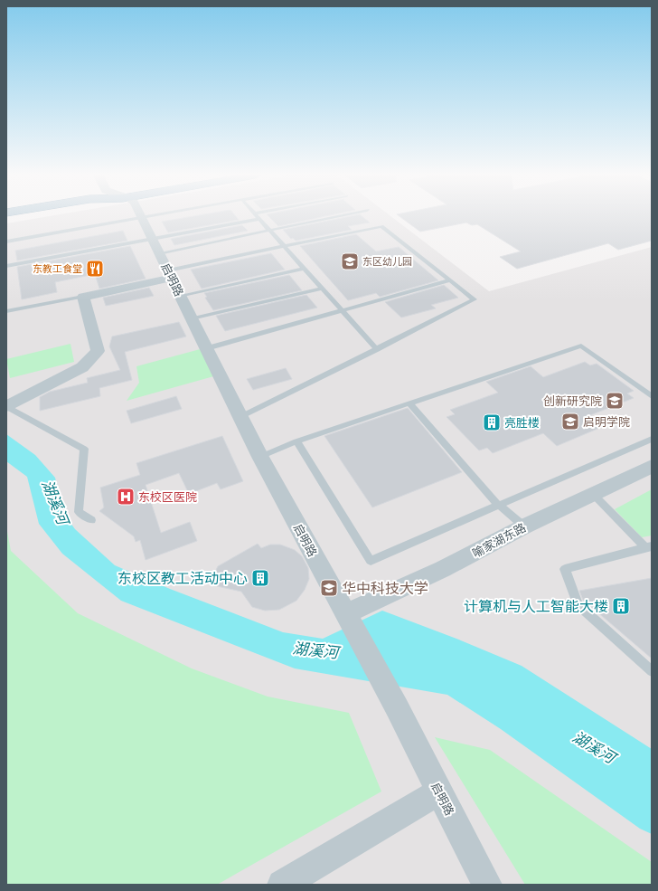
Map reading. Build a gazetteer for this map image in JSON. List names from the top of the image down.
{
  "streets": {
    "street": ["启明路", "喻家湖东路"]
  },
  "crossings": [
    ["启明路", "喻家湖东路"]
  ],
  "water": ["湖溪河"],
  "places": {
    "school or university": [
      "东区幼儿园",
      "创新研究院",
      "启明学院",
      "华中科技大学"
    ],
    "restaurant": ["东教工食堂"],
    "building": ["亮胜楼", "东校区教工活动中心", "计算机与人工智能大楼"],
    "hospital": ["东校区医院"]
  }
}
